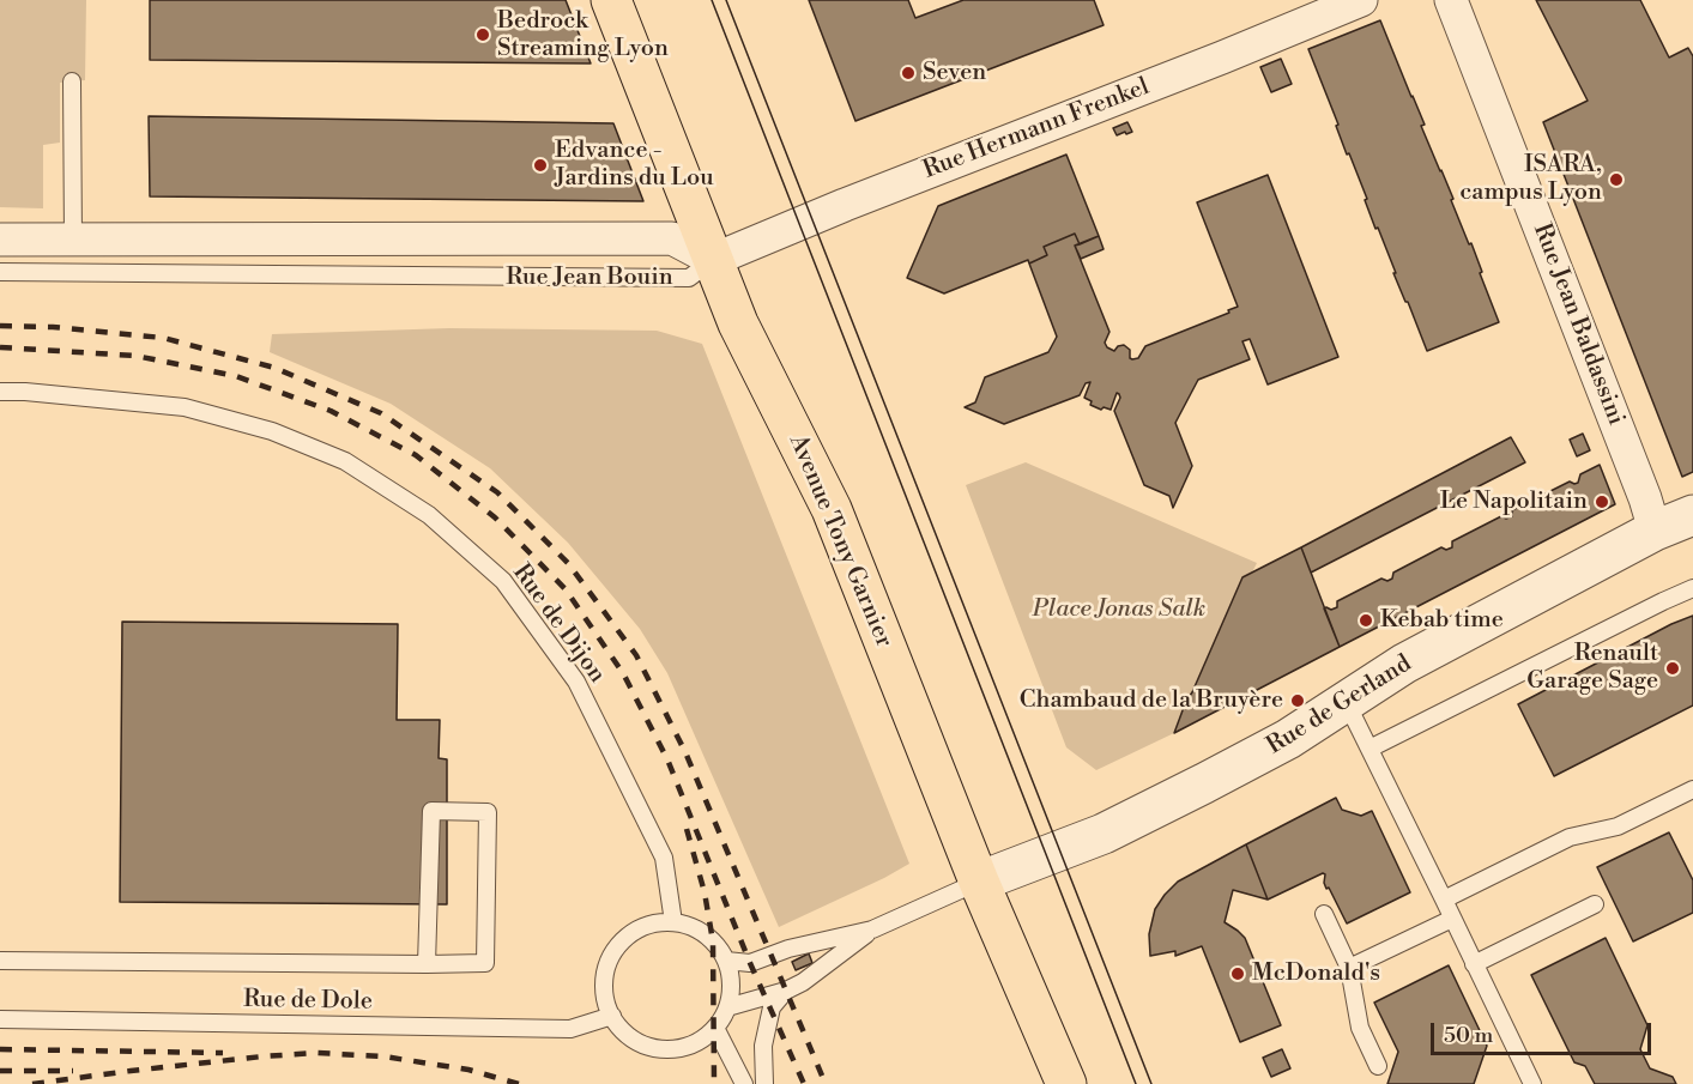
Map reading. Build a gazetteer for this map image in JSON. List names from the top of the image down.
{
  "streets": {
    "main road": ["Avenue Tony Garnier"],
    "street": [
      "Rue Hermann Frenkel",
      "Rue Jean Bouin",
      "Rue Jean Baldassini",
      "Rue de Gerland"
    ],
    "lane": ["Rue de Dijon", "Rue de Dole"]
  },
  "crossings": [
    ["Rue Hermann Frenkel", "Rue Jean Bouin"],
    ["Rue Hermann Frenkel", "Avenue Tony Garnier"],
    ["Rue Jean Bouin", "Avenue Tony Garnier"],
    ["Rue Jean Baldassini", "Rue de Gerland"],
    ["Avenue Tony Garnier", "Rue de Gerland"],
    ["Rue de Dijon", "Rue de Dole"]
  ],
  "parks": ["Place Jonas Salk"],
  "places": [
    "Bedrock Streaming Lyon",
    "Seven",
    "Edvance - Jardins du Lou",
    "ISARA, campus Lyon",
    "Le Napolitain",
    "Kebab time",
    "Renault Garage Sage",
    "Chambaud de la Bruyère",
    "McDonald's"
  ],
  "scale_bar": "50 m"
}
